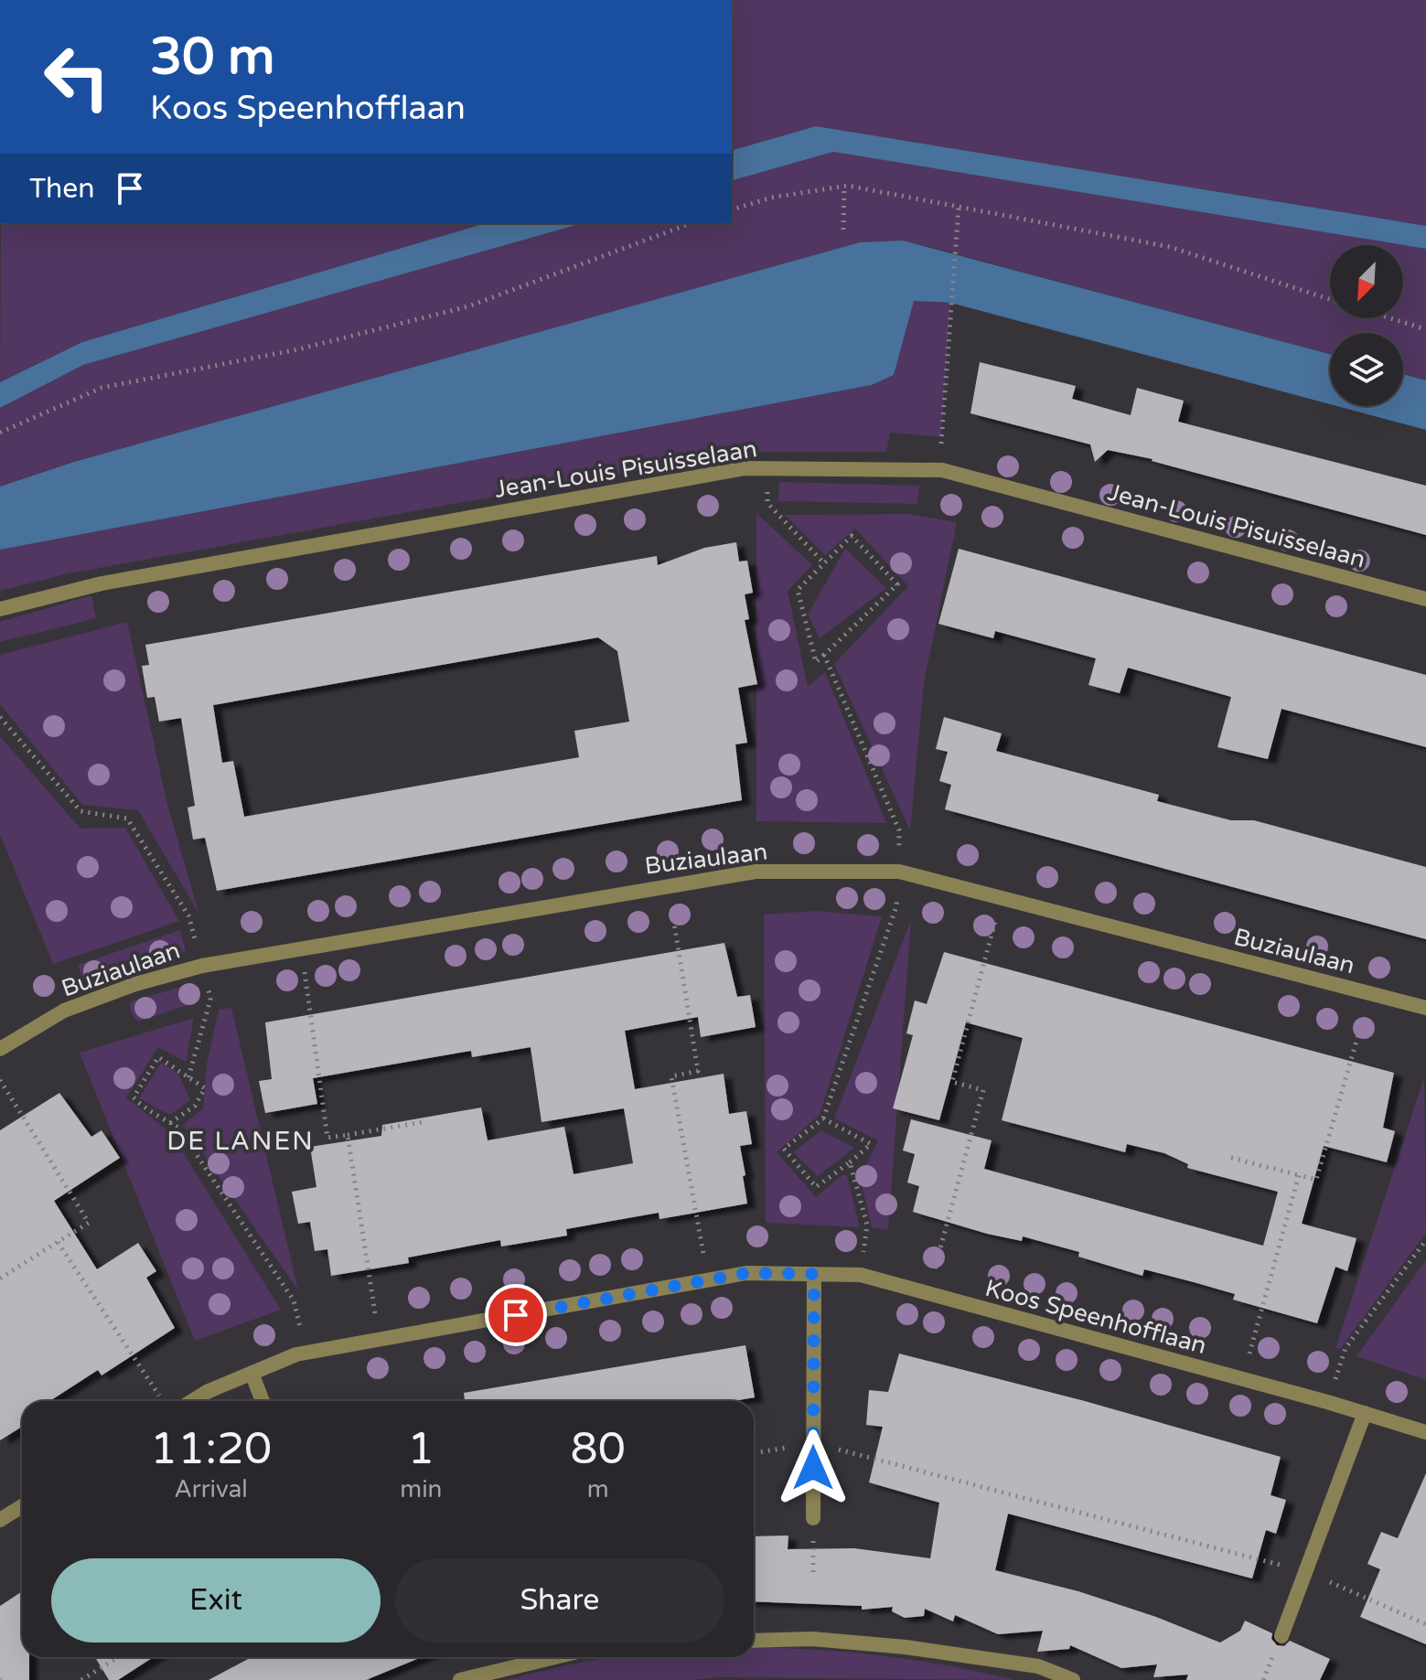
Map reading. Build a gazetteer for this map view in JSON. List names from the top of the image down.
{
  "streets": {
    "street": ["Jean-Louis Pisuisselaan", "Buziaulaan", "Koos Speenhofflaan"]
  },
  "districts": ["DE LANEN"],
  "north": "bottom left",
  "page": {
    "turn": ["30 m", "Koos Speenhofflaan"],
    "then": "Then",
    "eta": [
      "11:20",
      "Arrival",
      "1",
      "min",
      "80",
      "m"
    ],
    "buttons": ["Exit", "Share"]
  }
}
